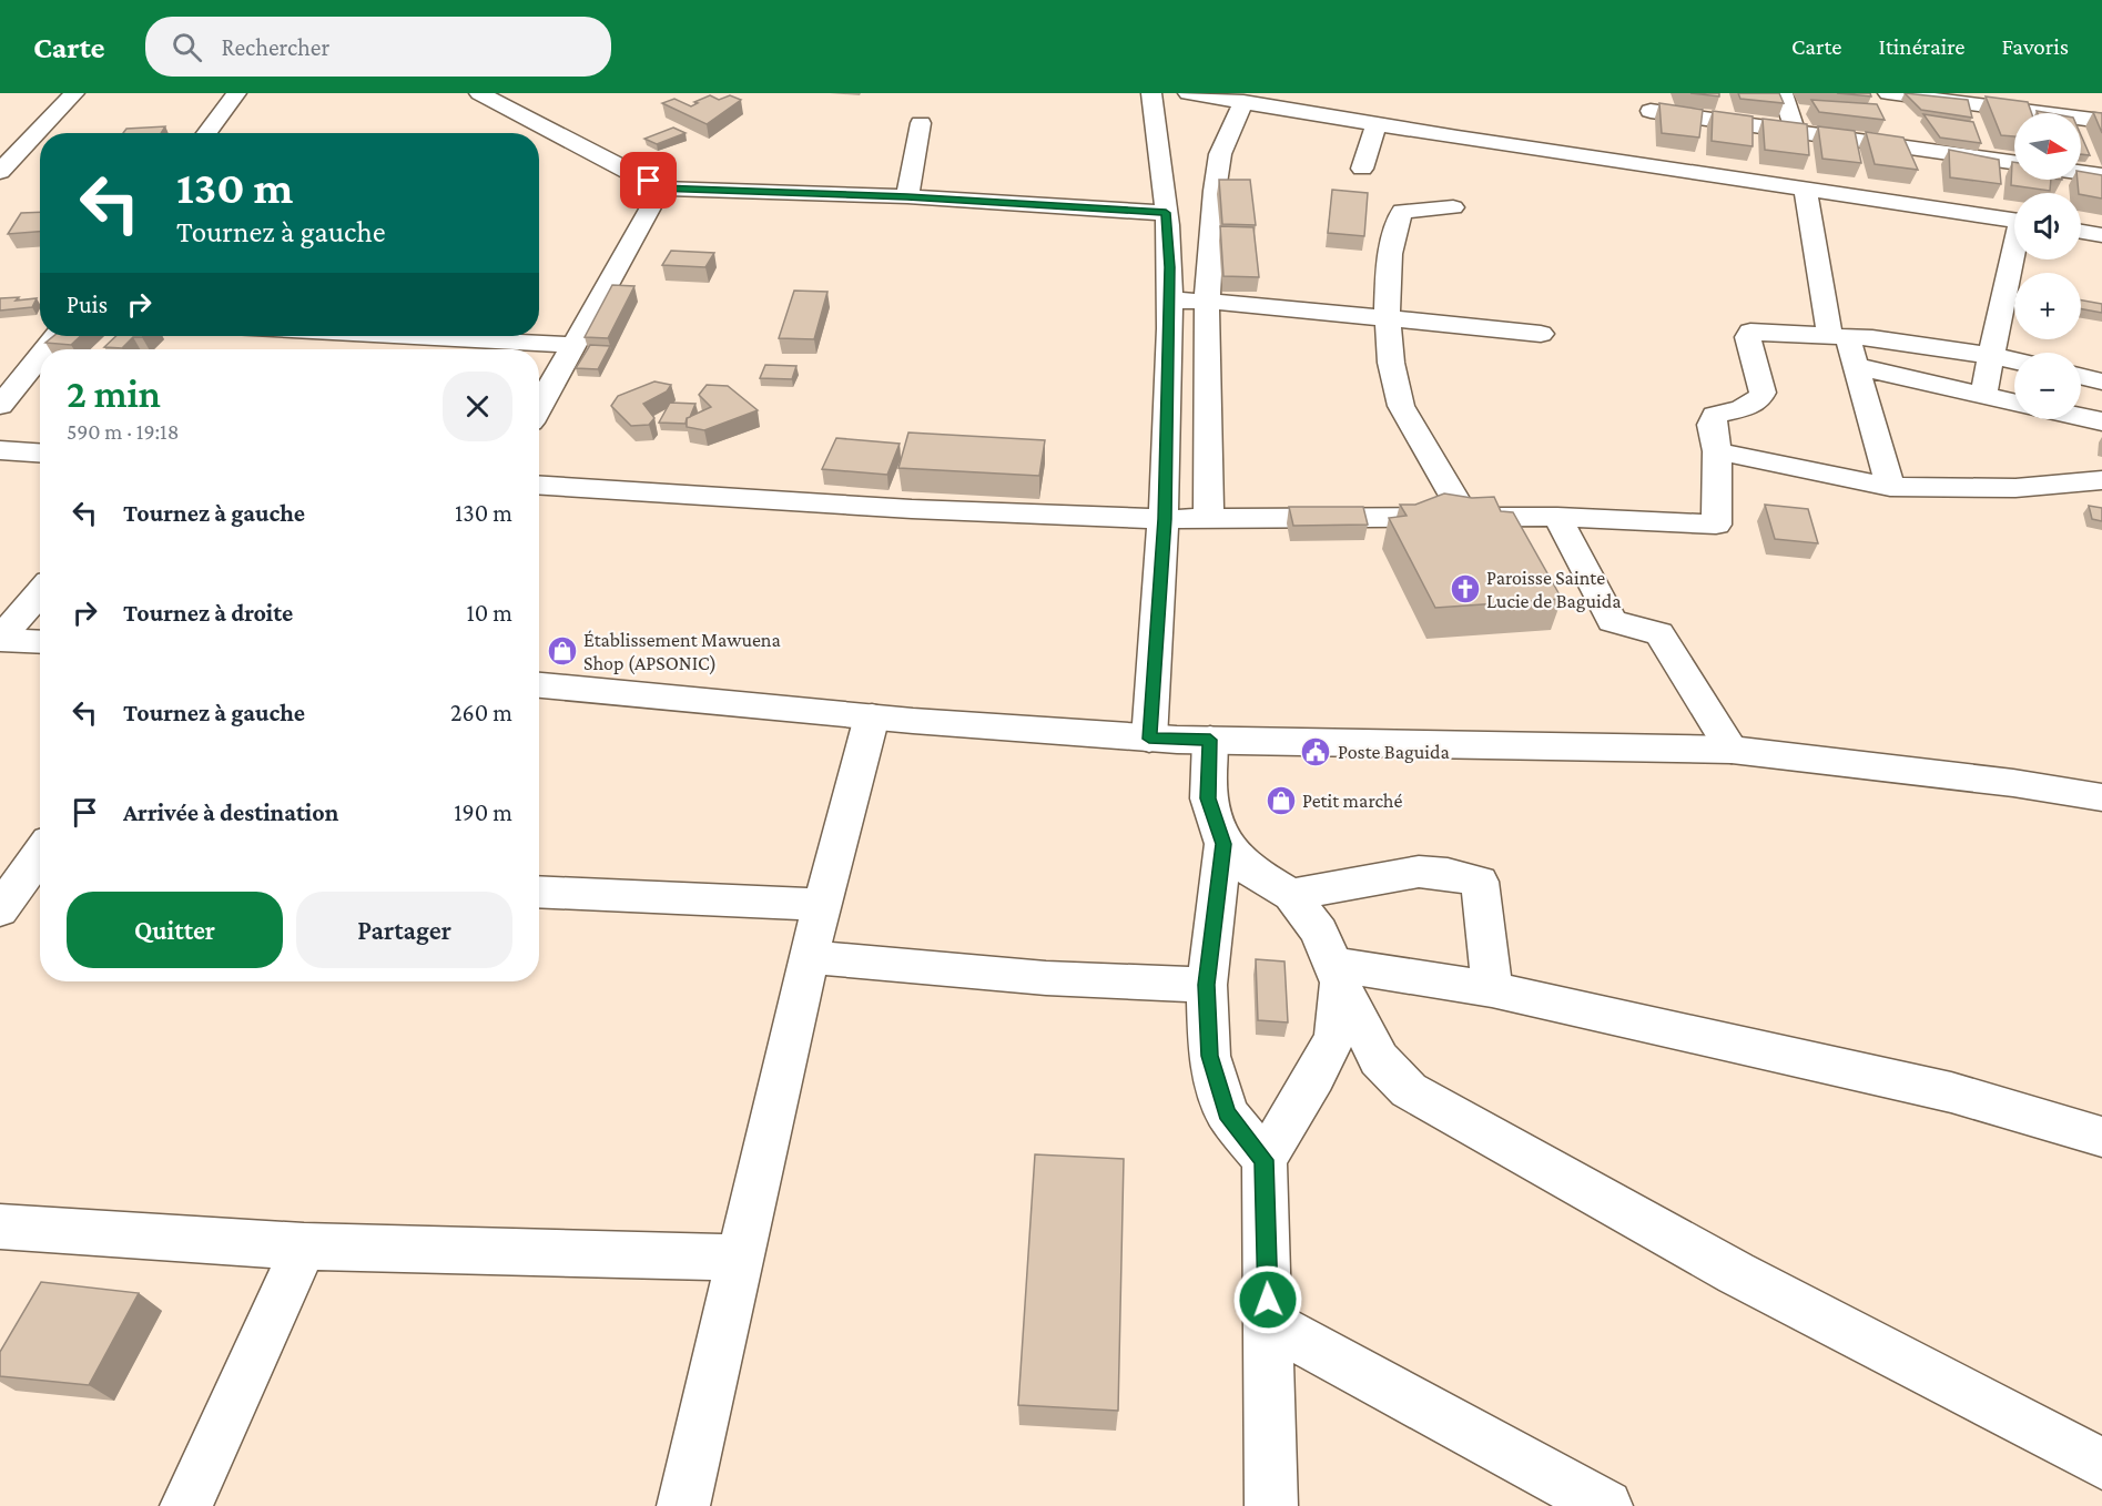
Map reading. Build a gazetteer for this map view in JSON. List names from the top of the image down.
{
  "places": {
    "church": ["Paroisse Sainte Lucie de Baguida"],
    "shop": ["Établissement Mawuena Shop (APSONIC)", "Petit marché"],
    "public building": ["Poste Baguida"]
  },
  "north": "right",
  "page": {
    "header": "Carte",
    "search": "Rechercher",
    "nav": ["Carte", "Itinéraire", "Favoris"],
    "map_buttons": ["+", "−"],
    "turn": ["130 m", "Tournez à gauche"],
    "then": "Puis",
    "heading": ["2 min", "590 m · 19:18"],
    "list": [
      {
        "name": "Tournez à gauche",
        "value": "130 m"
      },
      {
        "name": "Tournez à droite",
        "value": "10 m"
      },
      {
        "name": "Tournez à gauche",
        "value": "260 m"
      },
      {
        "name": "Arrivée à destination",
        "value": "190 m"
      }
    ],
    "buttons": ["Quitter", "Partager"]
  }
}
